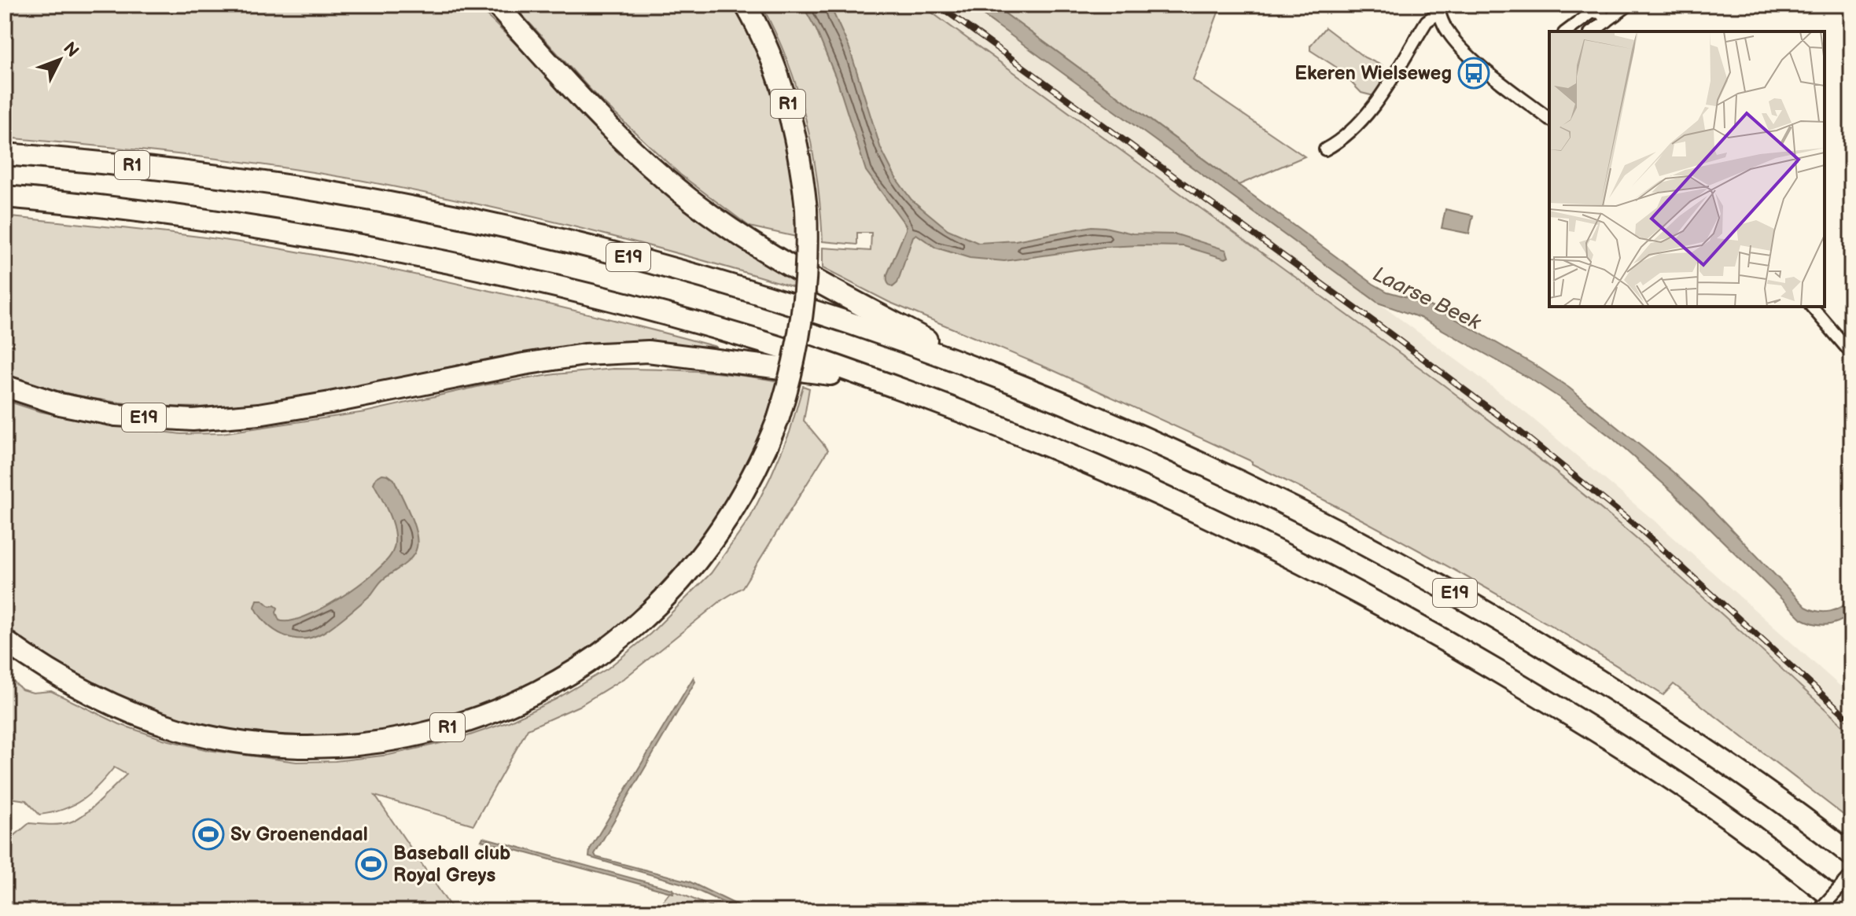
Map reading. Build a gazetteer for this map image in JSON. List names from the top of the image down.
{
  "streets": {
    "highway": ["R1", "E19"]
  },
  "crossings": [
    ["R1", "E19"]
  ],
  "water": ["Laarse Beek"],
  "places": {
    "bus stop": ["Ekeren Wielseweg"],
    "sports": ["Sv Groenendaal", "Baseball club Royal Greys"]
  },
  "north": "top right"
}
